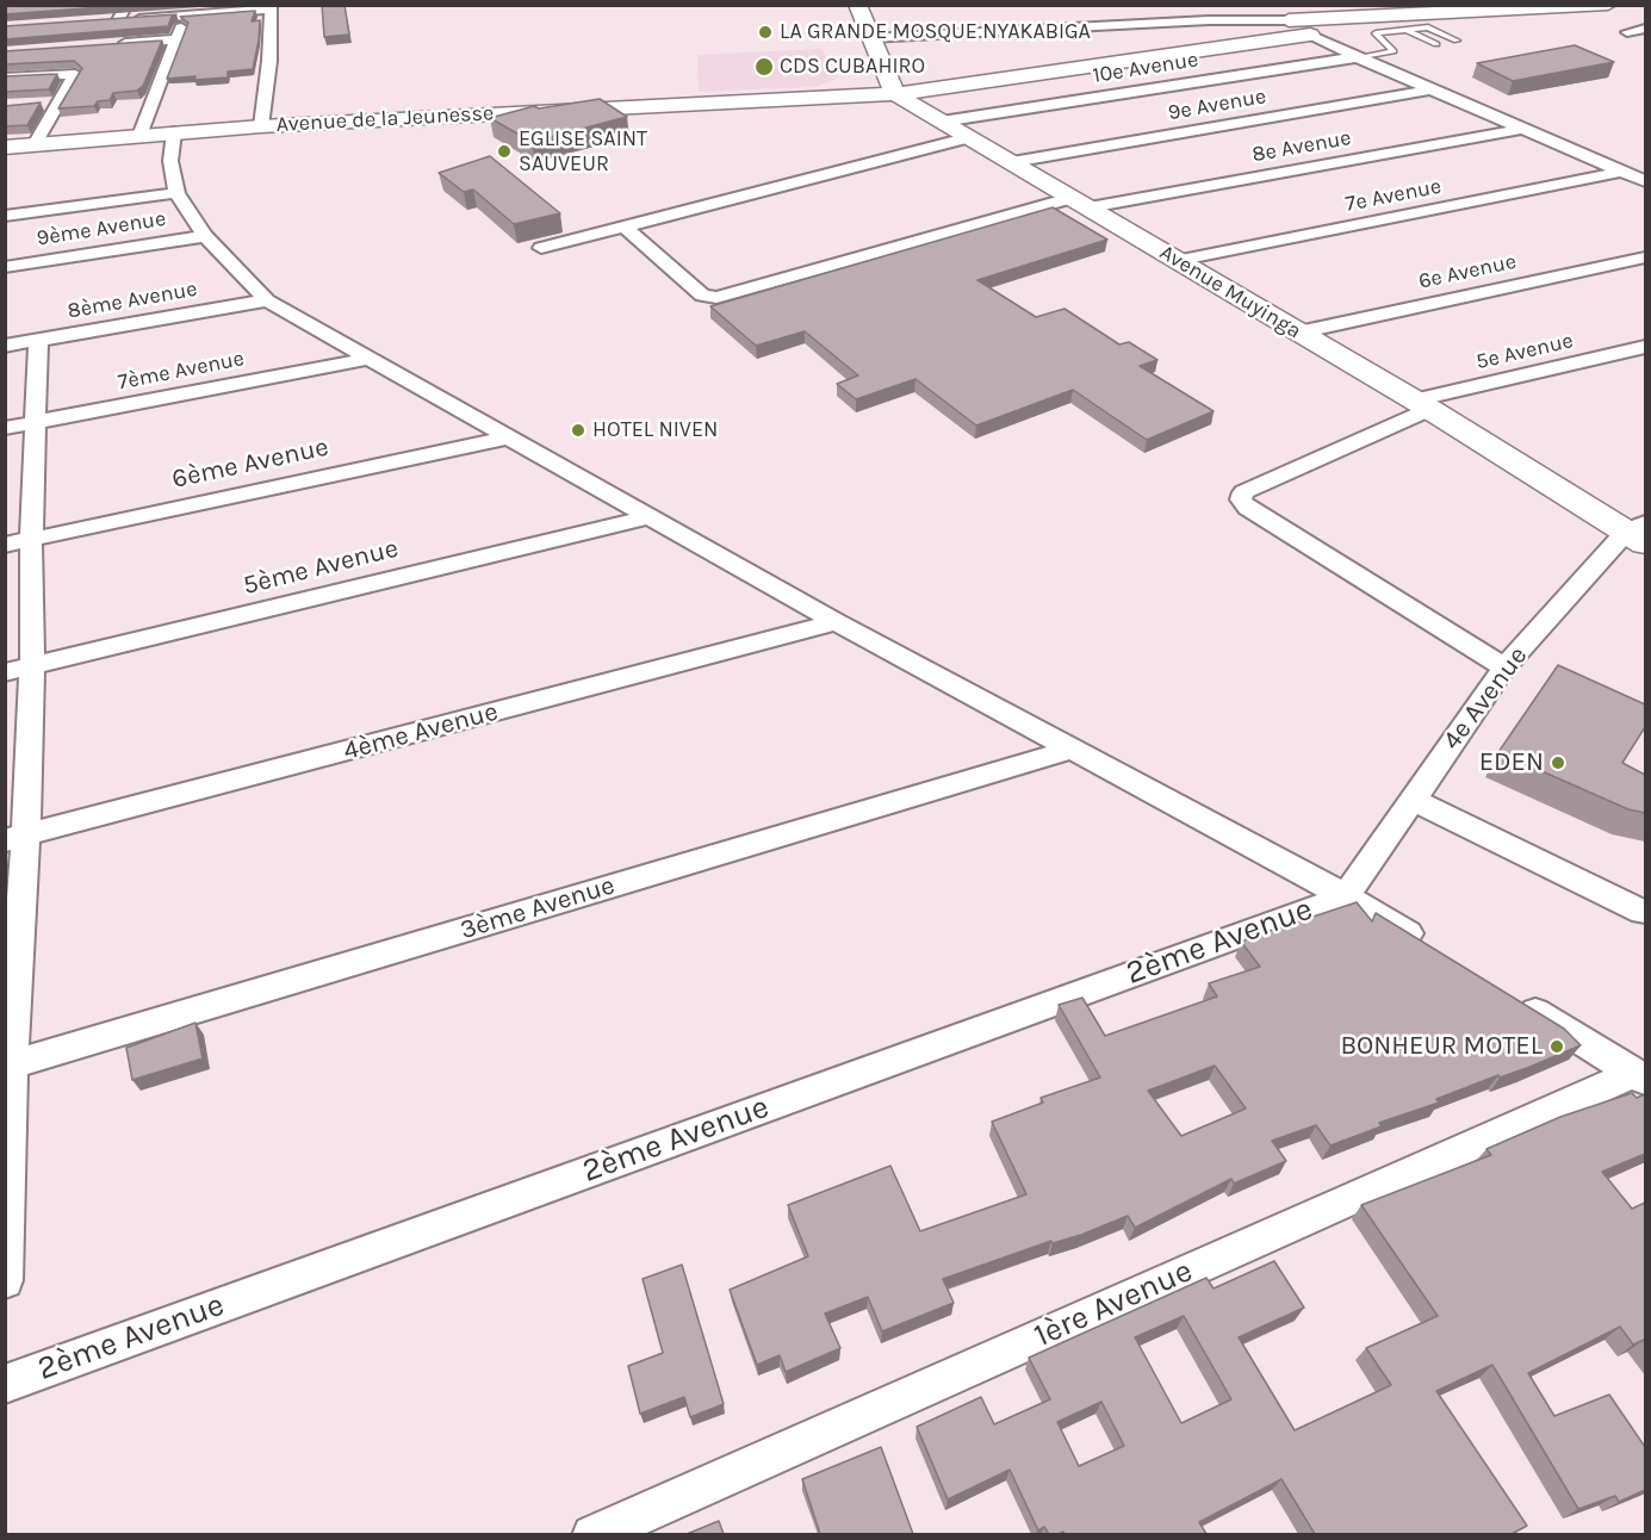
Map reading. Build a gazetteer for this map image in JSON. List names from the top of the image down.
{
  "streets": {
    "street": [
      "10e Avenue",
      "9e Avenue",
      "Avenue de la Jeunesse",
      "8e Avenue",
      "7e Avenue",
      "9ème Avenue",
      "6e Avenue",
      "Avenue Muyinga",
      "8ème Avenue",
      "5e Avenue",
      "7ème Avenue",
      "6ème Avenue",
      "5ème Avenue",
      "4e Avenue",
      "4ème Avenue",
      "3ème Avenue",
      "2ème Avenue",
      "1ère Avenue"
    ]
  },
  "crossings": [
    ["10e Avenue", "Avenue Muyinga"],
    ["9e Avenue", "Avenue Muyinga"],
    ["Avenue de la Jeunesse", "Avenue Muyinga"],
    ["8e Avenue", "Avenue Muyinga"],
    ["7e Avenue", "Avenue Muyinga"],
    ["6e Avenue", "Avenue Muyinga"],
    ["Avenue Muyinga", "5e Avenue"],
    ["Avenue Muyinga", "4e Avenue"],
    ["5e Avenue", "4e Avenue"],
    ["4e Avenue", "2ème Avenue"]
  ],
  "places": [
    "LA GRANDE MOSQUE NYAKABIGA",
    "CDS CUBAHIRO",
    "EGLISE SAINT SAUVEUR",
    "HOTEL NIVEN",
    "EDEN",
    "BONHEUR MOTEL"
  ]
}
